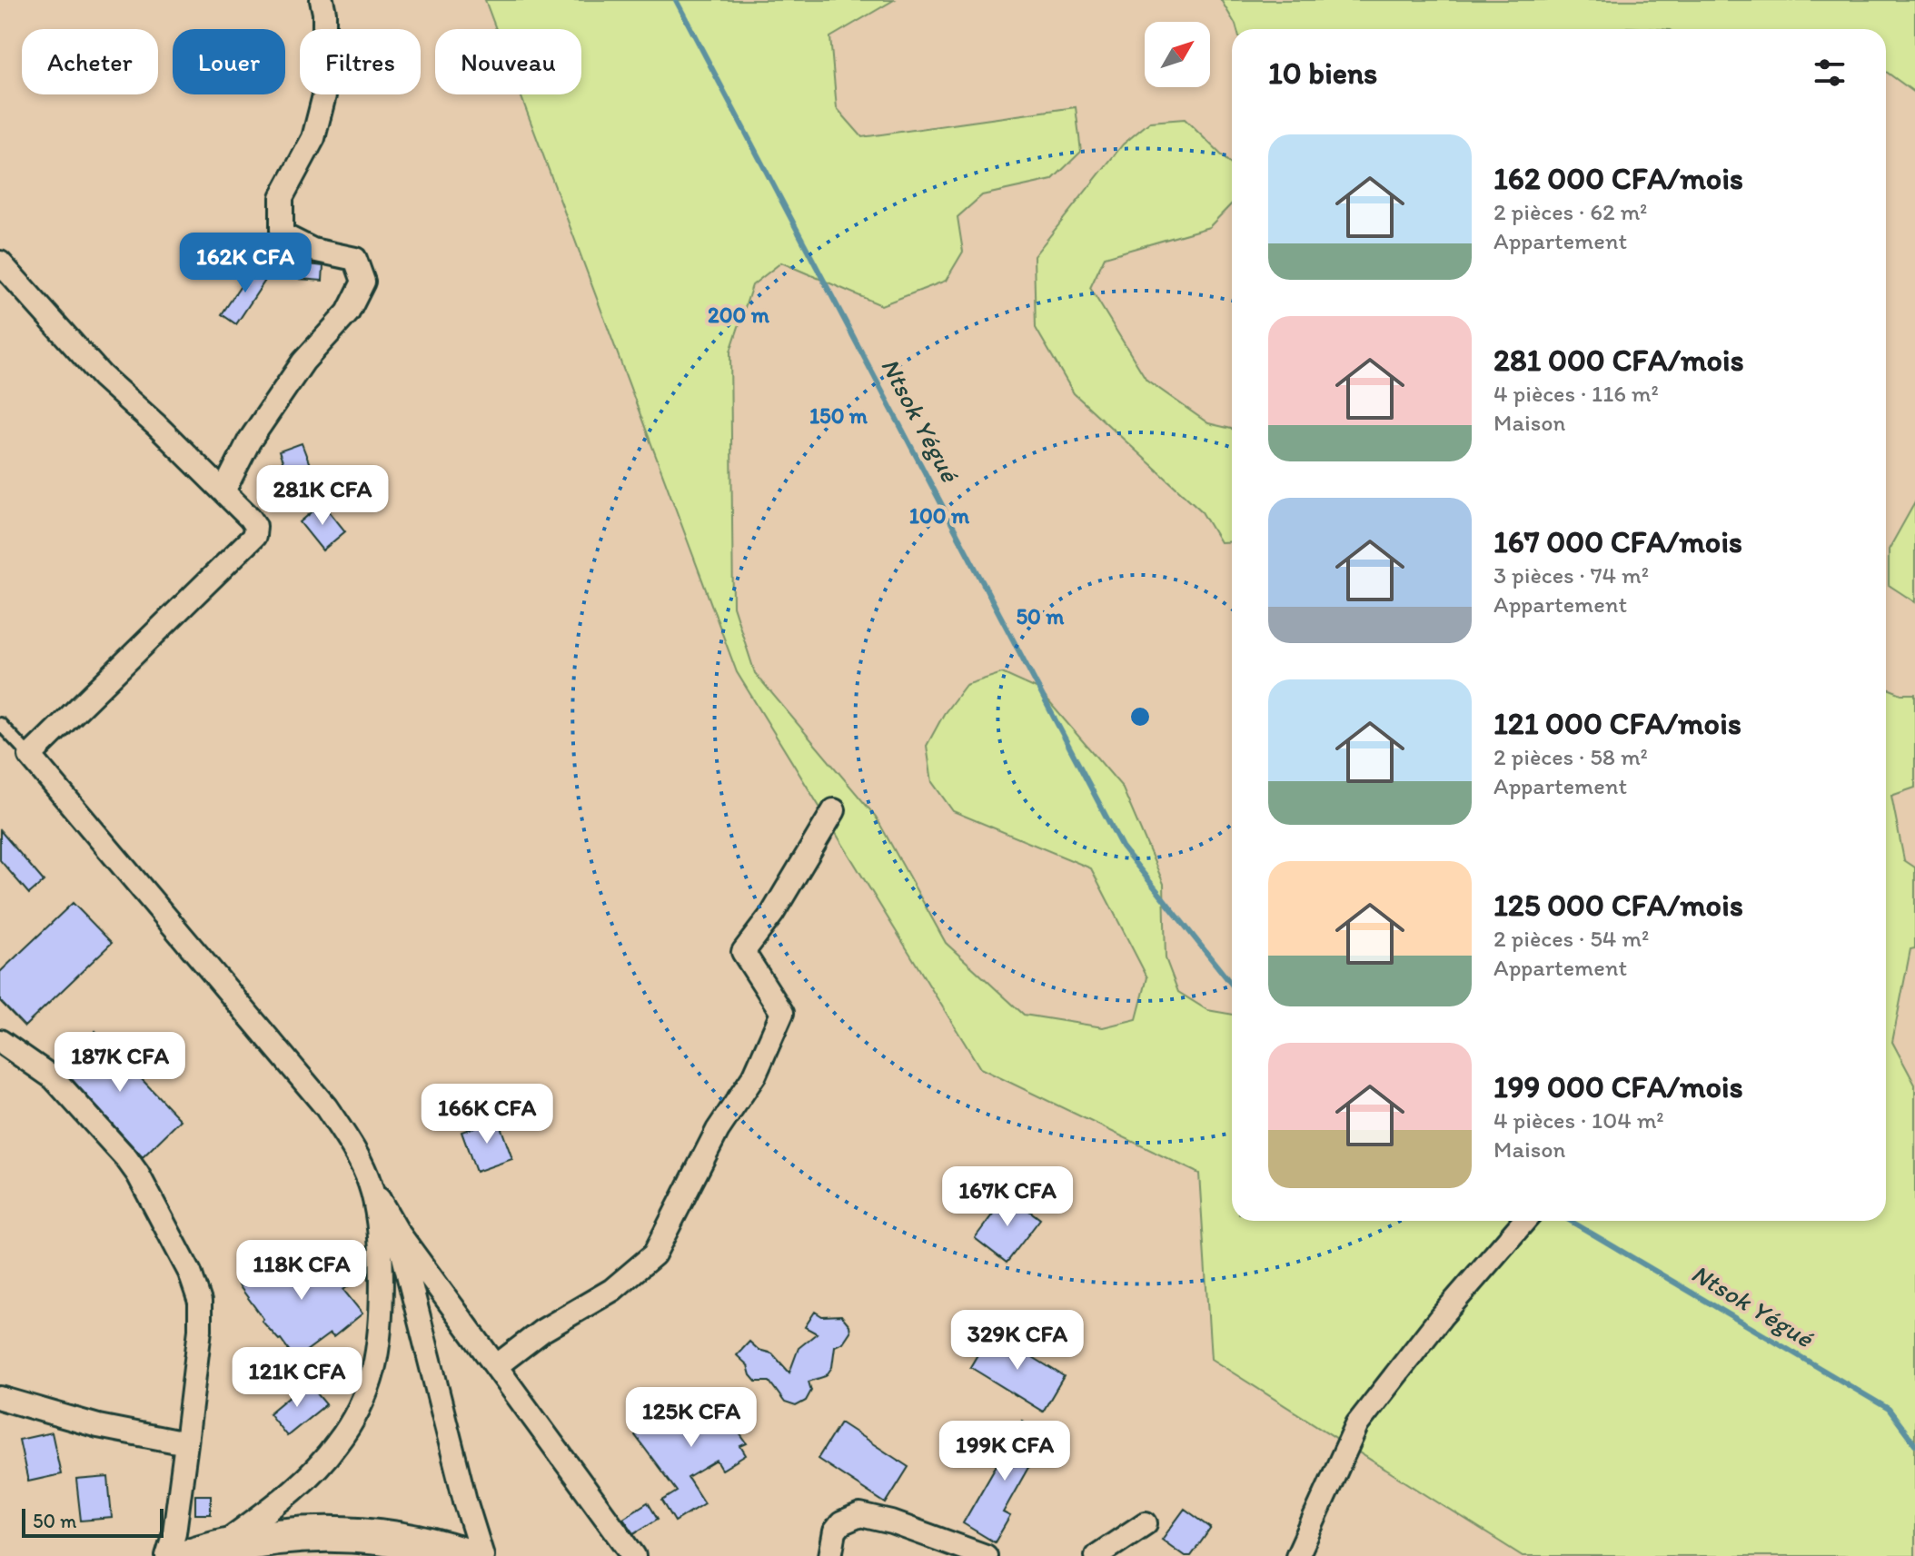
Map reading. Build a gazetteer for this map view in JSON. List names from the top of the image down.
{
  "water": ["Ntsok Yégué"],
  "scale_bar": "50 m",
  "north": "top right",
  "page": {
    "chip": [
      "Acheter",
      "Louer",
      "Filtres",
      "Nouveau"
    ],
    "heading": "10 biens",
    "list": [
      {
        "name": "162 000 CFA/mois",
        "note": "2 pièces · 62 m² · Appartement"
      },
      {
        "name": "281 000 CFA/mois",
        "note": "4 pièces · 116 m² · Maison"
      },
      {
        "name": "167 000 CFA/mois",
        "note": "3 pièces · 74 m² · Appartement"
      },
      {
        "name": "121 000 CFA/mois",
        "note": "2 pièces · 58 m² · Appartement"
      },
      {
        "name": "125 000 CFA/mois",
        "note": "2 pièces · 54 m² · Appartement"
      },
      {
        "name": "199 000 CFA/mois",
        "note": "4 pièces · 104 m² · Maison"
      }
    ],
    "price": [
      "162K CFA",
      "281K CFA",
      "187K CFA",
      "166K CFA",
      "167K CFA",
      "118K CFA",
      "329K CFA",
      "121K CFA",
      "125K CFA",
      "199K CFA"
    ],
    "scale": "50 m"
  },
  "rings": [
    "200 m",
    "150 m",
    "100 m",
    "50 m"
  ]
}
